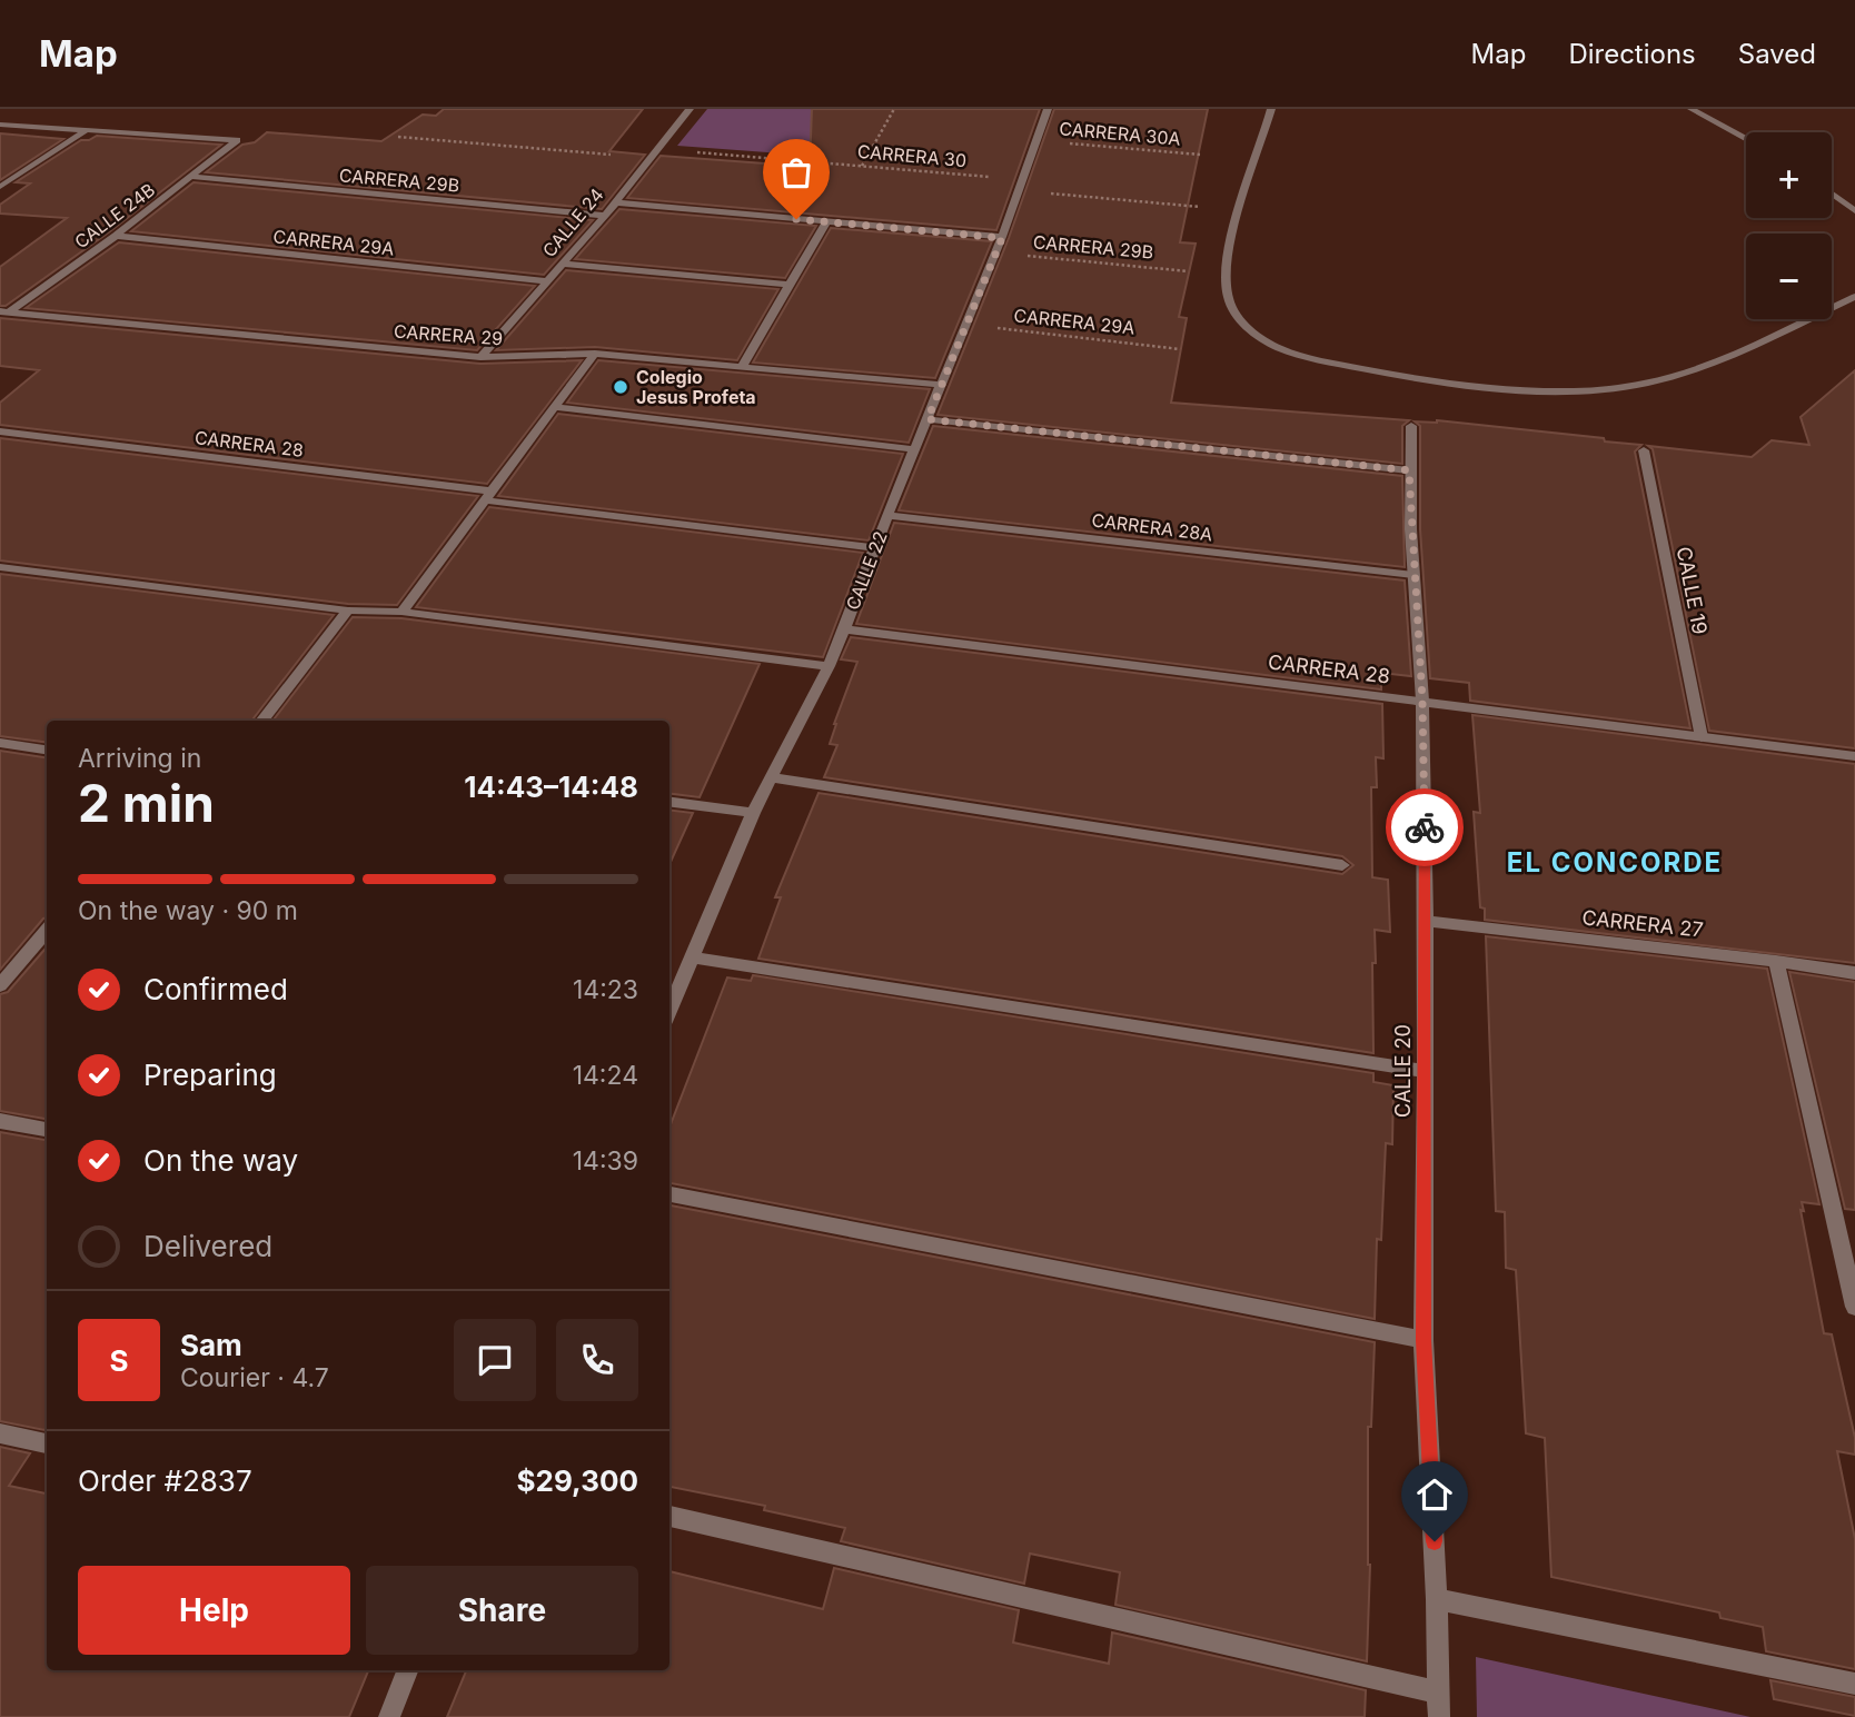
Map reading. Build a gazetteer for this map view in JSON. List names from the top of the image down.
{
  "streets": {
    "street": [
      "CARRERA 29B",
      "CALLE 24B",
      "CALLE 24",
      "CARRERA 29A",
      "CARRERA 29",
      "CARRERA 28",
      "CARRERA 28A",
      "CALLE 22",
      "CALLE 19",
      "CARRERA 27",
      "CALLE 20"
    ],
    "path": ["CARRERA 30A", "CARRERA 30"]
  },
  "crossings": [
    ["CARRERA 30A", "CALLE 22"],
    ["CARRERA 30", "CALLE 24"],
    ["CARRERA 30", "CALLE 22"],
    ["CARRERA 29B", "CALLE 24B"],
    ["CARRERA 29B", "CALLE 24"],
    ["CARRERA 29B", "CALLE 22"],
    ["CALLE 24B", "CARRERA 29A"],
    ["CALLE 24B", "CARRERA 29"],
    ["CALLE 24", "CARRERA 29A"],
    ["CALLE 24", "CARRERA 29"],
    ["CARRERA 29A", "CALLE 22"],
    ["CARRERA 29", "CALLE 22"],
    ["CARRERA 28", "CALLE 22"],
    ["CARRERA 28", "CALLE 19"],
    ["CARRERA 28", "CALLE 20"],
    ["CARRERA 28A", "CALLE 22"],
    ["CARRERA 28A", "CALLE 20"],
    ["CARRERA 27", "CALLE 20"]
  ],
  "districts": ["EL CONCORDE"],
  "places": ["Colegio Jesus Profeta"],
  "page": {
    "header": "Map",
    "nav": ["Map", "Directions", "Saved"],
    "map_buttons": ["+", "−"],
    "heading": ["2 min", "Arriving in", "14:43–14:48"],
    "panel": [
      "Sam",
      "Courier · 4.7",
      "Order #2837",
      "$29,300"
    ],
    "bar": "On the way · 90 m",
    "list": [
      ["Confirmed", "14:23"],
      ["Preparing", "14:24"],
      ["On the way", "14:39"],
      "Delivered"
    ],
    "round": "S",
    "buttons": ["Help", "Share"]
  }
}
